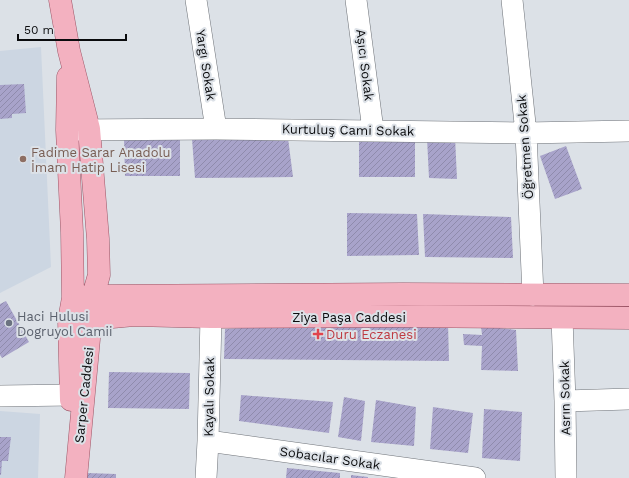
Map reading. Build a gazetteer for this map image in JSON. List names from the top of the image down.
{
  "streets": {
    "main road": ["Ziya Paşa Caddesi", "Sarper Caddesi"],
    "street": [
      "Yargı Sokak",
      "Aşıcı Sokak",
      "Kurtuluş Cami Sokak",
      "Öğretmen Sokak",
      "Kayalı Sokak",
      "Asrın Sokak",
      "Sobacılar Sokak"
    ]
  },
  "crossings": [
    ["Yargı Sokak", "Kurtuluş Cami Sokak"],
    ["Aşıcı Sokak", "Kurtuluş Cami Sokak"],
    ["Kurtuluş Cami Sokak", "Öğretmen Sokak"],
    ["Kurtuluş Cami Sokak", "Sarper Caddesi"],
    ["Öğretmen Sokak", "Ziya Paşa Caddesi"],
    ["Ziya Paşa Caddesi", "Sarper Caddesi"],
    ["Ziya Paşa Caddesi", "Kayalı Sokak"],
    ["Ziya Paşa Caddesi", "Asrın Sokak"],
    ["Kayalı Sokak", "Sobacılar Sokak"]
  ],
  "places": {
    "other": ["Fadime Sarar Anadolu İmam Hatip Lisesi", "Haci Hulusi Dogruyol Camii"],
    "health": ["Duru Eczanesi"]
  },
  "scale_bar": "50 m"
}
